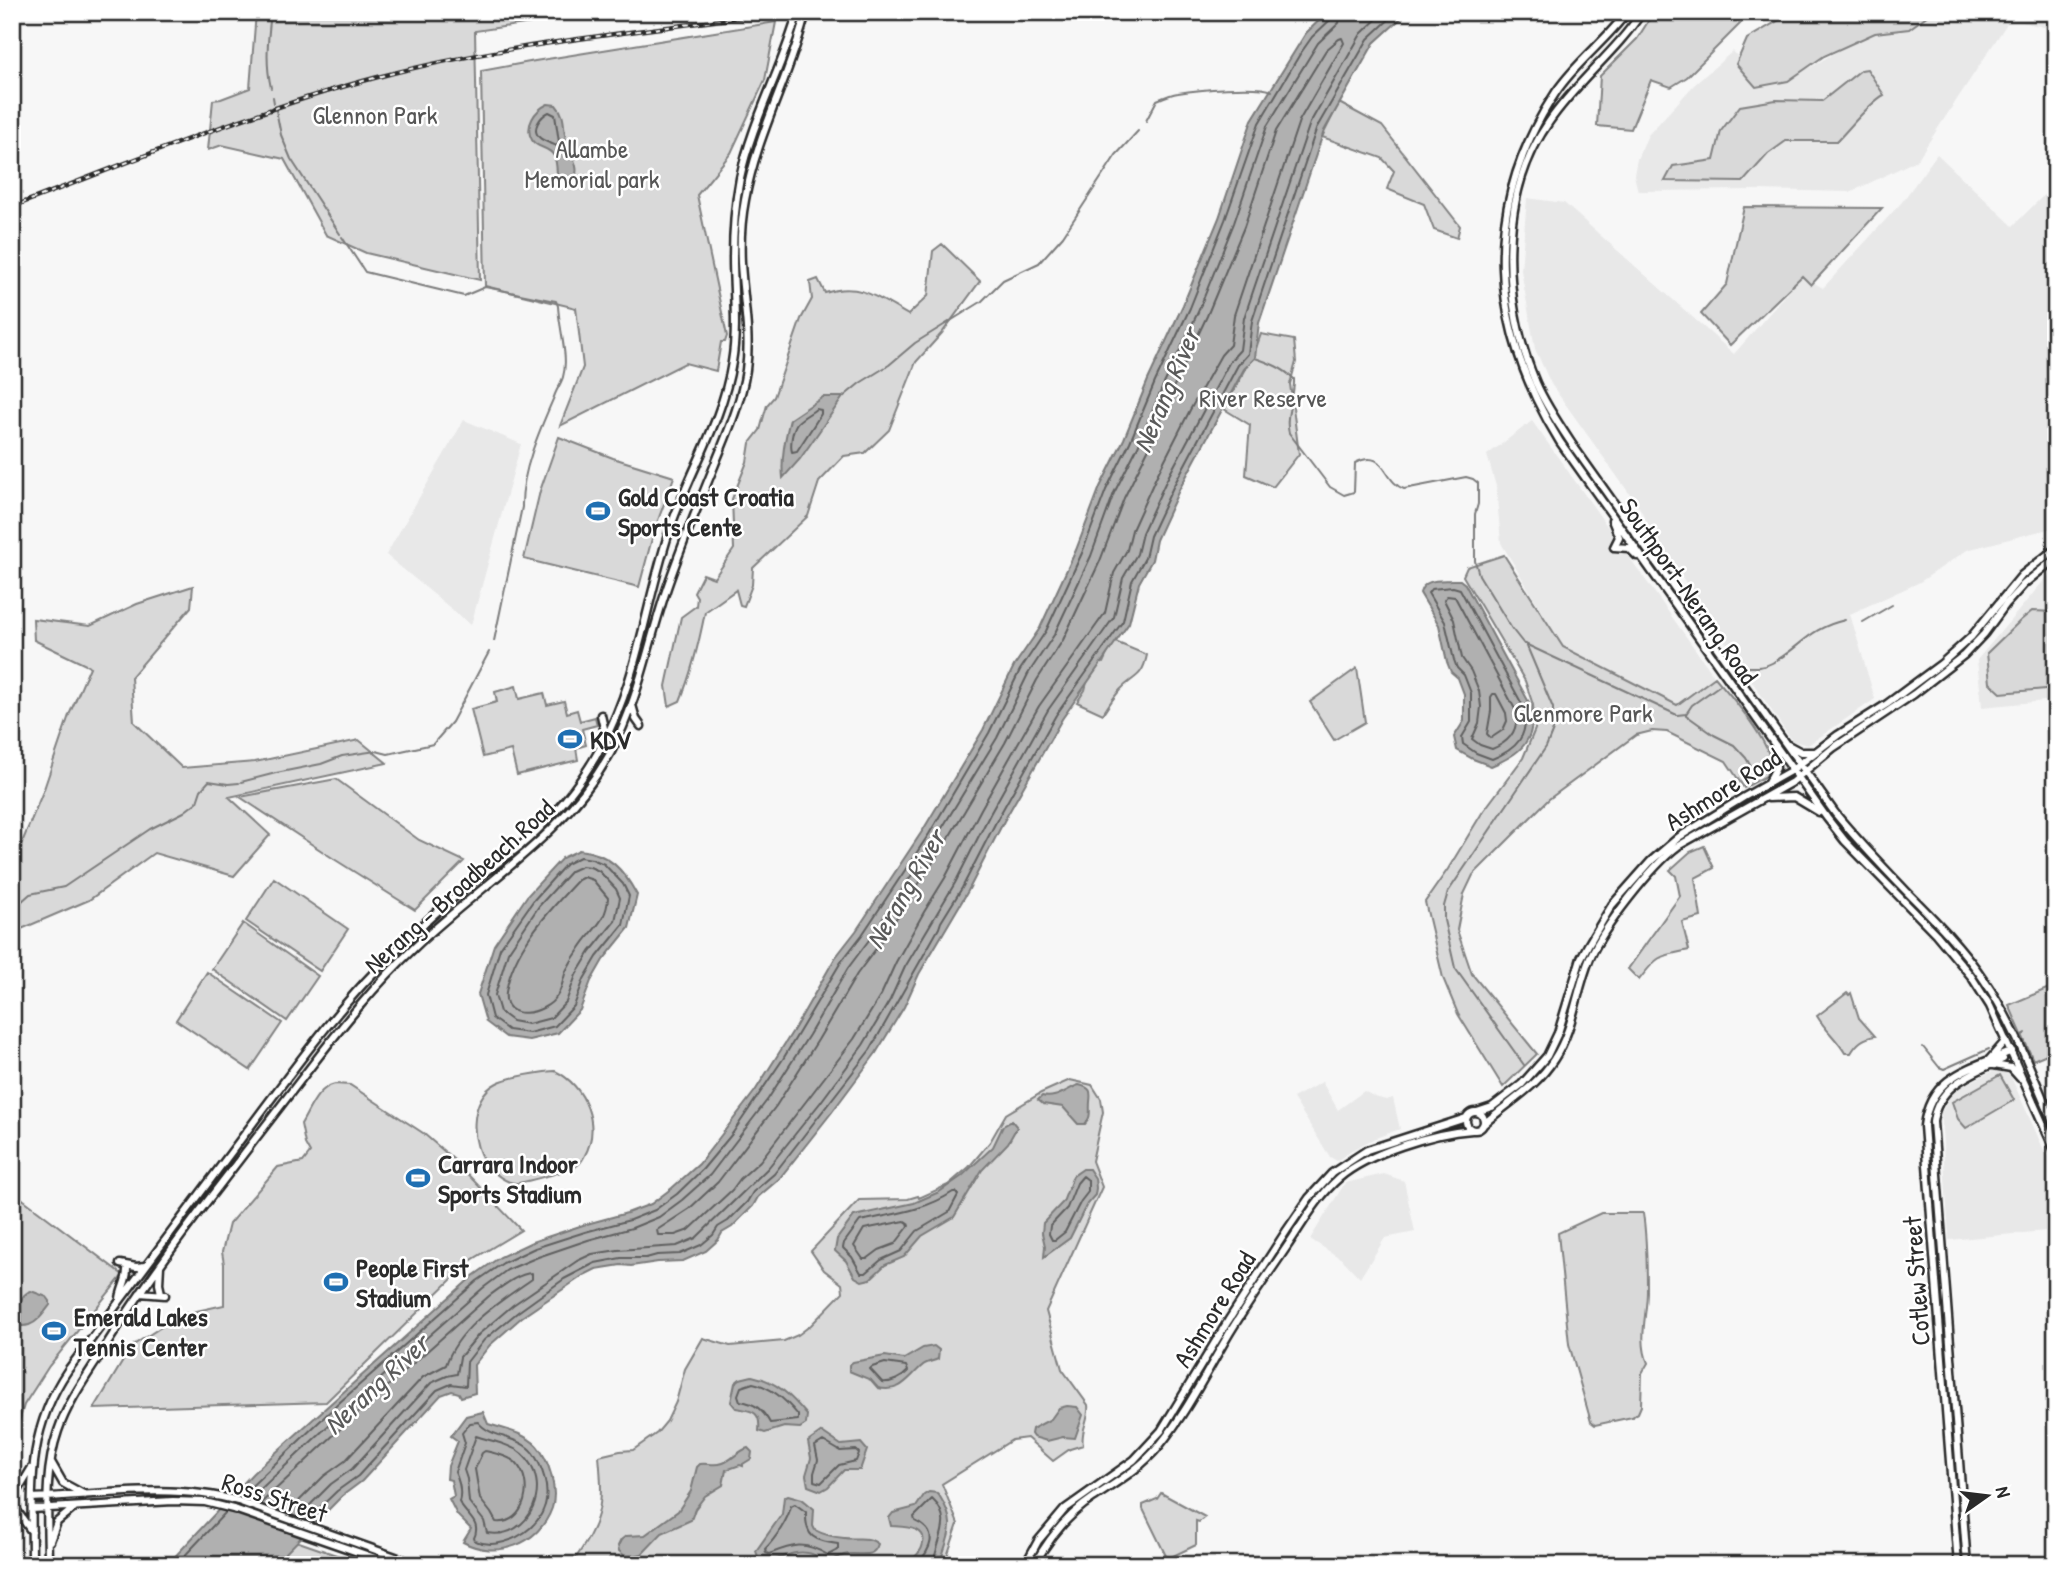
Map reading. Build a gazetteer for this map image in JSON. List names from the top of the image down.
{
  "streets": {
    "main road": [
      "Southport-Nerang Road",
      "Ashmore Road",
      "Nerang - Broadbeach Road",
      "Cotlew Street",
      "Ross Street"
    ]
  },
  "crossings": [
    ["Southport-Nerang Road", "Ashmore Road"],
    ["Southport-Nerang Road", "Cotlew Street"],
    ["Nerang - Broadbeach Road", "Ross Street"]
  ],
  "water": ["Nerang River"],
  "parks": [
    "Glennon Park",
    "Allambe Memorial park",
    "River Reserve",
    "Glenmore Park"
  ],
  "places": {
    "sports": [
      "Gold Coast Croatia Sports Cente",
      "KDV",
      "Carrara Indoor Sports Stadium",
      "People First Stadium",
      "Emerald Lakes Tennis Center"
    ]
  },
  "north": "right"
}
